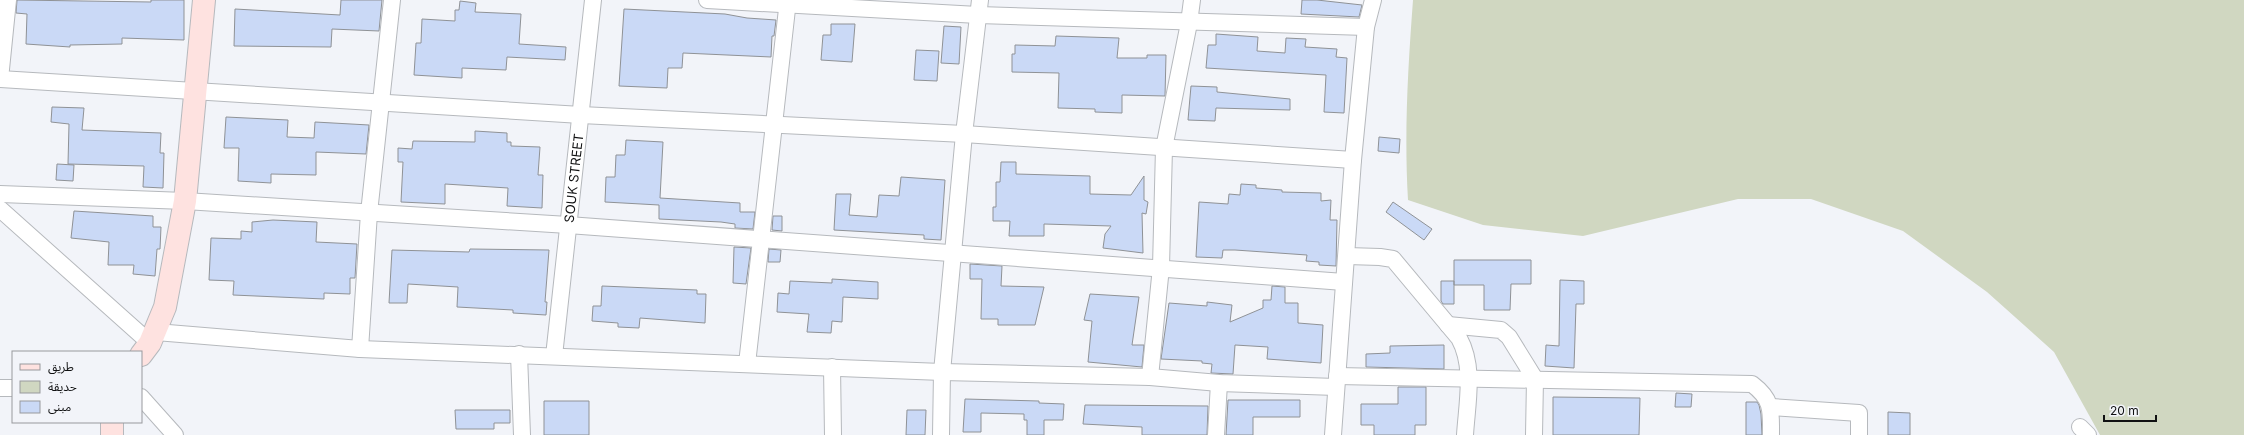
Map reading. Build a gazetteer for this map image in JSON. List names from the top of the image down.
{
  "streets": {
    "street": ["SOUK STREET"]
  },
  "legend": ["طريق", "حديقة", "مبنى"],
  "scale_bar": "20 m"
}
